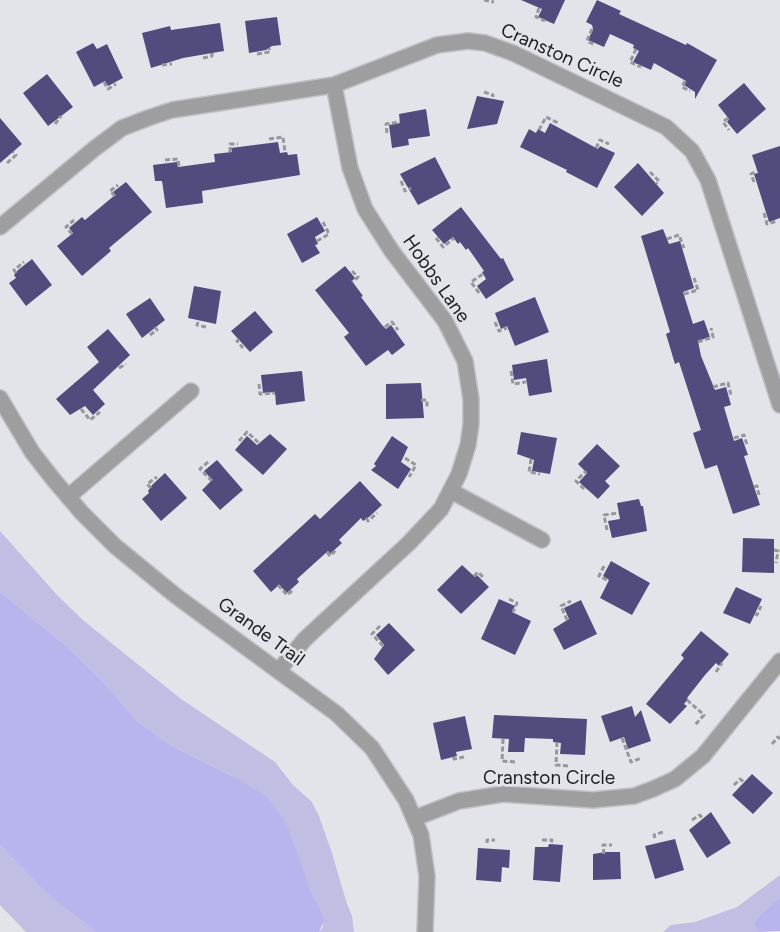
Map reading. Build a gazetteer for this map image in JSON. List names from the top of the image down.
{
  "streets": {
    "street": ["Cranston Circle", "Hobbs Lane", "Grande Trail"]
  },
  "crossings": [
    ["Cranston Circle", "Hobbs Lane"],
    ["Cranston Circle", "Grande Trail"],
    ["Hobbs Lane", "Grande Trail"]
  ]
}
